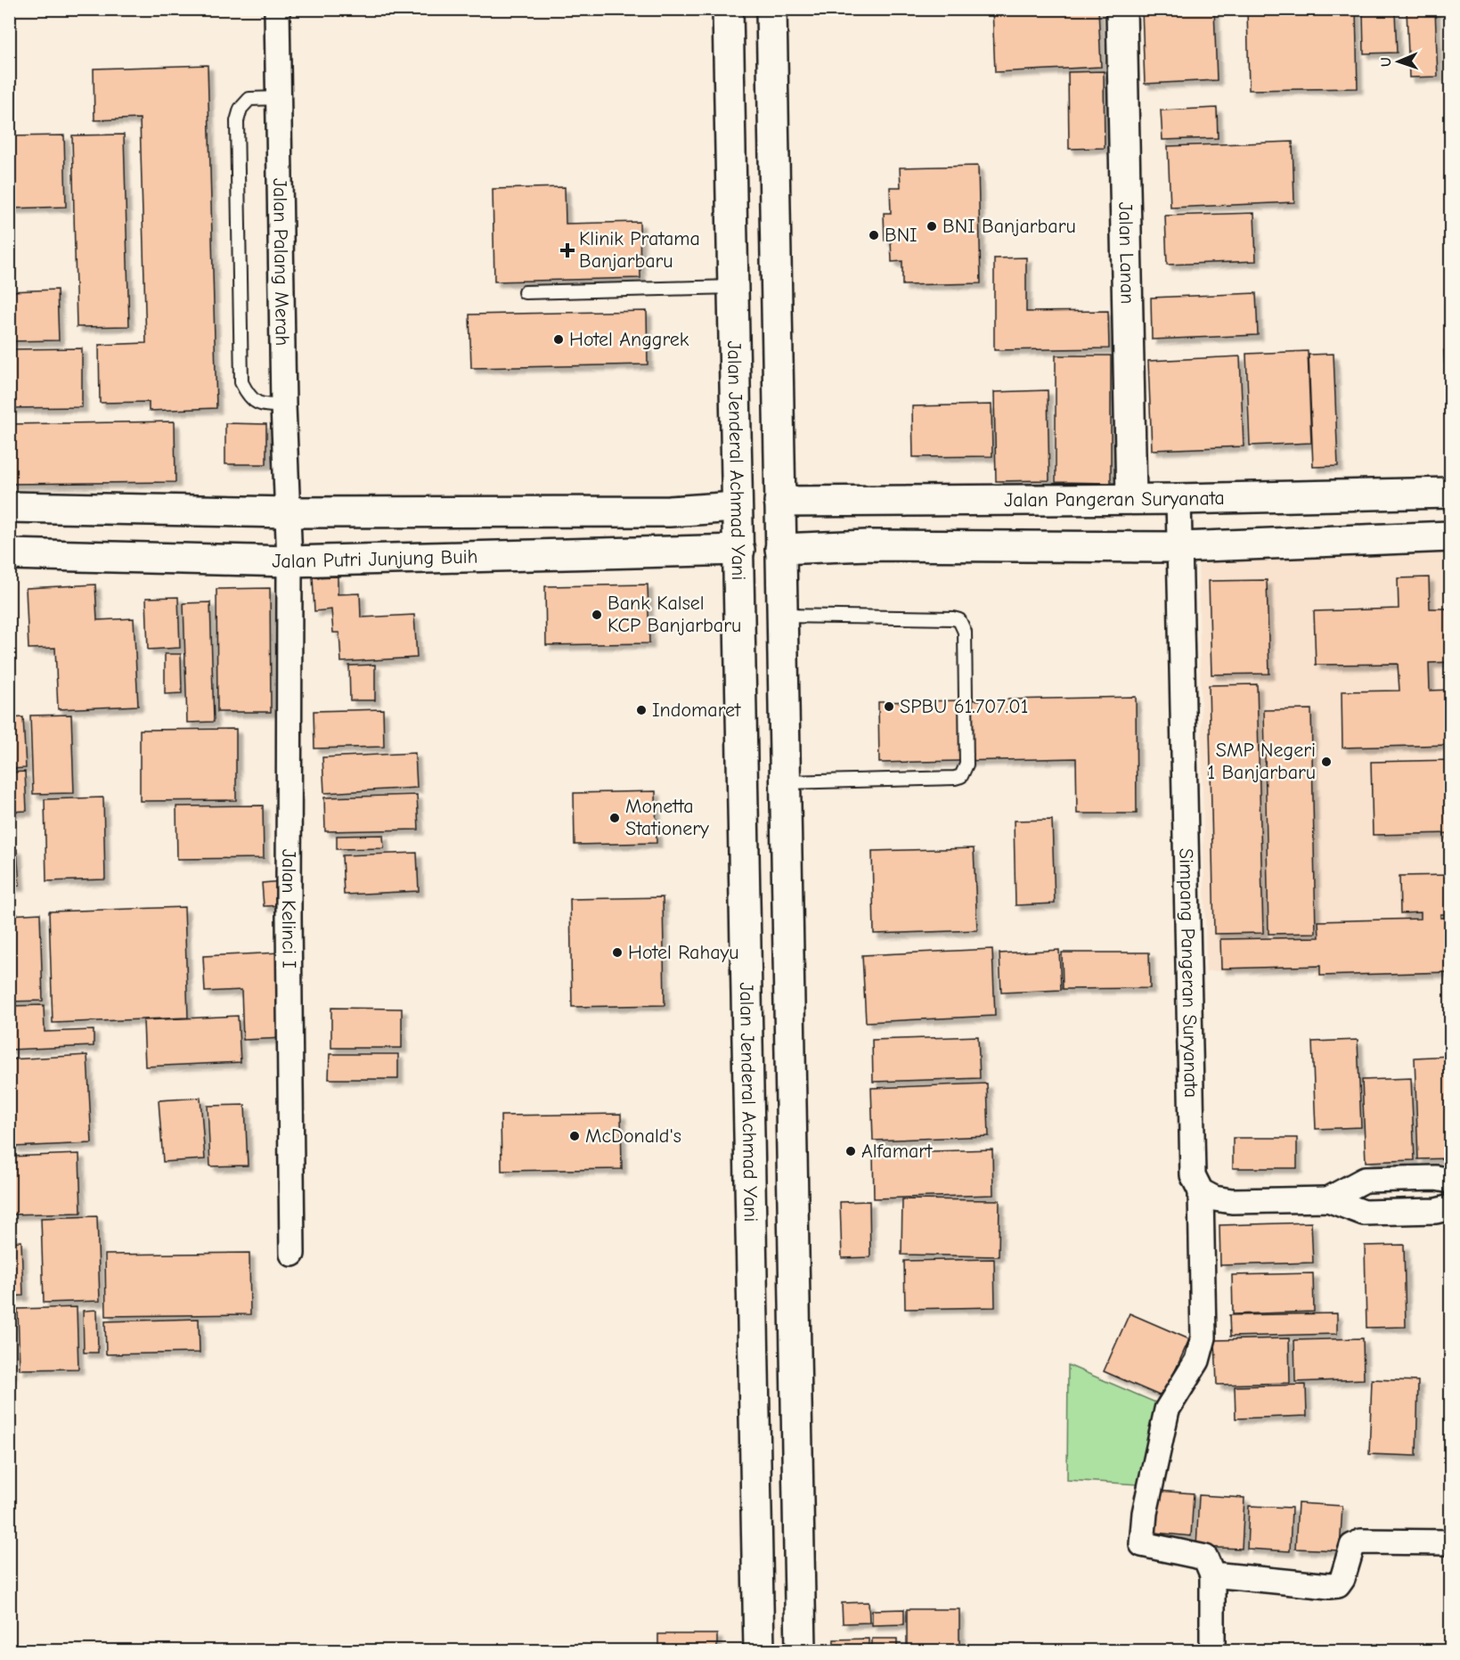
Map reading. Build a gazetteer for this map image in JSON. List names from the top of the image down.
{
  "streets": {
    "main road": [
      "Jalan Lanan",
      "Jalan Jenderal Achmad Yani",
      "Jalan Pangeran Suryanata",
      "Jalan Putri Junjung Buih"
    ],
    "street": ["Jalan Palang Merah", "Jalan Kelinci I", "Simpang Pangeran Suryanata"]
  },
  "crossings": [
    ["Jalan Lanan", "Jalan Pangeran Suryanata"],
    ["Jalan Palang Merah", "Jalan Kelinci I"],
    ["Jalan Jenderal Achmad Yani", "Jalan Pangeran Suryanata"],
    ["Jalan Jenderal Achmad Yani", "Jalan Putri Junjung Buih"],
    ["Jalan Pangeran Suryanata", "Simpang Pangeran Suryanata"],
    ["Jalan Putri Junjung Buih", "Jalan Kelinci I"]
  ],
  "places": {
    "other": [
      "BNI Banjarbaru",
      "BNI",
      "Hotel Anggrek",
      "Bank Kalsel KCP Banjarbaru",
      "SPBU 61.707.01",
      "Indomaret",
      "SMP Negeri 1 Banjarbaru",
      "Monetta Stationery",
      "Hotel Rahayu",
      "McDonald's",
      "Alfamart"
    ],
    "health": ["Klinik Pratama Banjarbaru"]
  },
  "north": "left"
}
